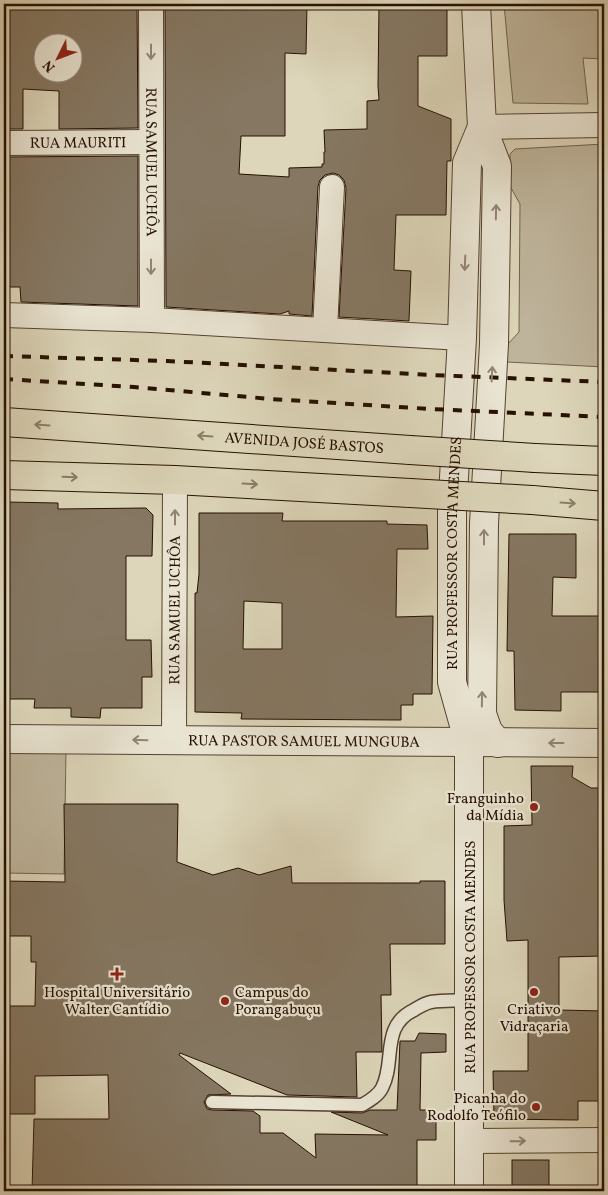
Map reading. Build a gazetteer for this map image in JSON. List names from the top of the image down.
{
  "streets": {
    "main road": ["AVENIDA JOSÉ BASTOS"],
    "street": [
      "RUA MAURITI",
      "RUA SAMUEL UCHÔA",
      "RUA PROFESSOR COSTA MENDES",
      "RUA PASTOR SAMUEL MUNGUBA"
    ]
  },
  "crossings": [
    ["RUA MAURITI", "RUA SAMUEL UCHÔA"],
    ["RUA SAMUEL UCHÔA", "RUA PASTOR SAMUEL MUNGUBA"],
    ["RUA PROFESSOR COSTA MENDES", "RUA PASTOR SAMUEL MUNGUBA"]
  ],
  "one_way": ["RUA PASTOR SAMUEL MUNGUBA"],
  "places": {
    "other": [
      "Franguinho da Mídia",
      "Criativo Vidraçaria",
      "Campus do Porangabuçu",
      "Picanha do Rodolfo Teófilo"
    ],
    "health": ["Hospital Universitário Walter Cantídio"]
  },
  "north": "bottom left"
}
